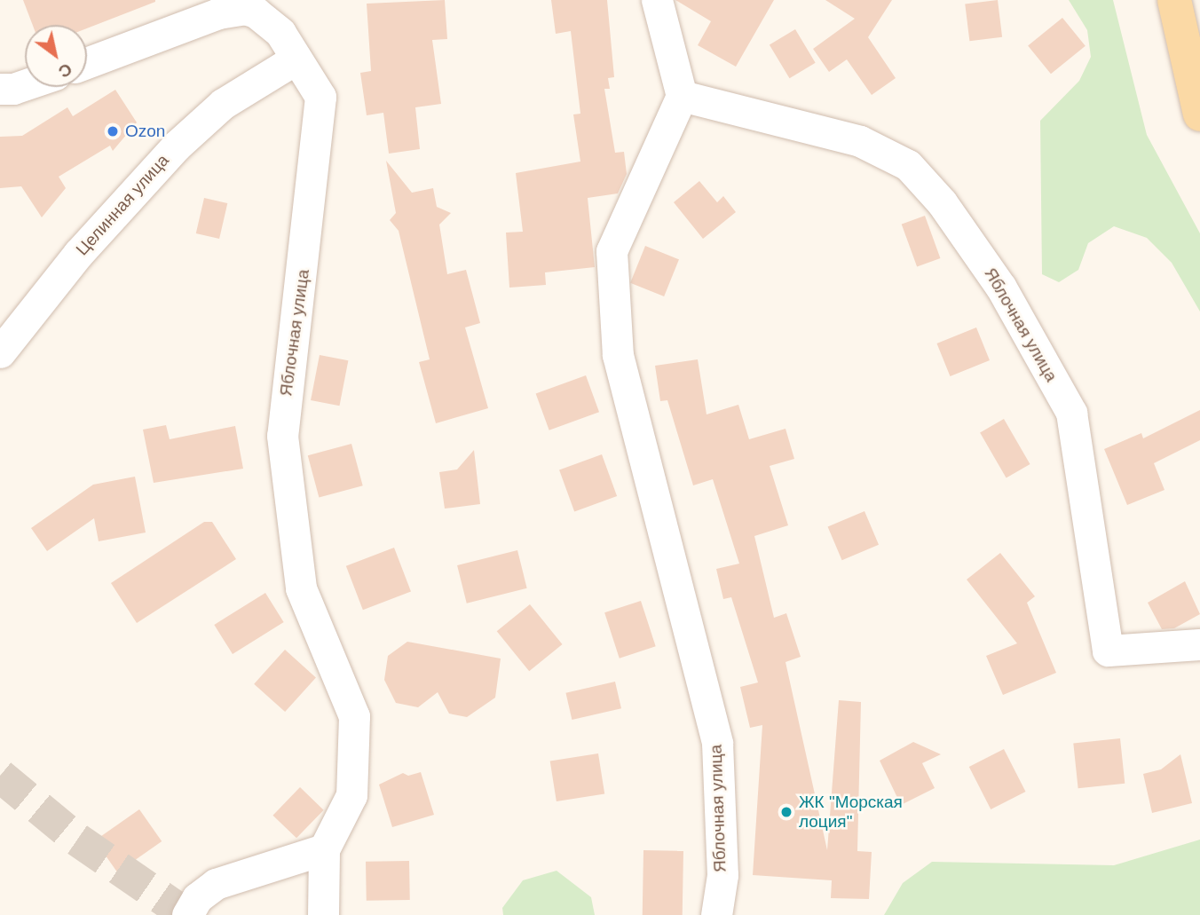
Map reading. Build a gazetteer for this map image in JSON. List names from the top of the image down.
{
  "streets": {
    "street": ["Целинная улица", "Яблочная улица"]
  },
  "crossings": [
    ["Целинная улица", "Яблочная улица"]
  ],
  "places": ["Ozon", "ЖК \"Морская лоция\""],
  "north": "bottom right"
}
